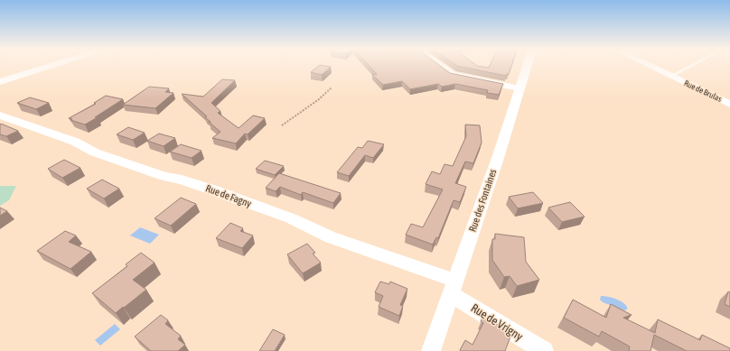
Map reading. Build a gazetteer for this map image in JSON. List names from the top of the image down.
{
  "streets": {
    "street": [
      "Rue de Brulas",
      "Rue de Fagny",
      "Rue des Fontaines",
      "Rue de Vrigny"
    ]
  },
  "crossings": [
    ["Rue de Fagny", "Rue des Fontaines"],
    ["Rue de Fagny", "Rue de Vrigny"],
    ["Rue des Fontaines", "Rue de Vrigny"]
  ]
}
